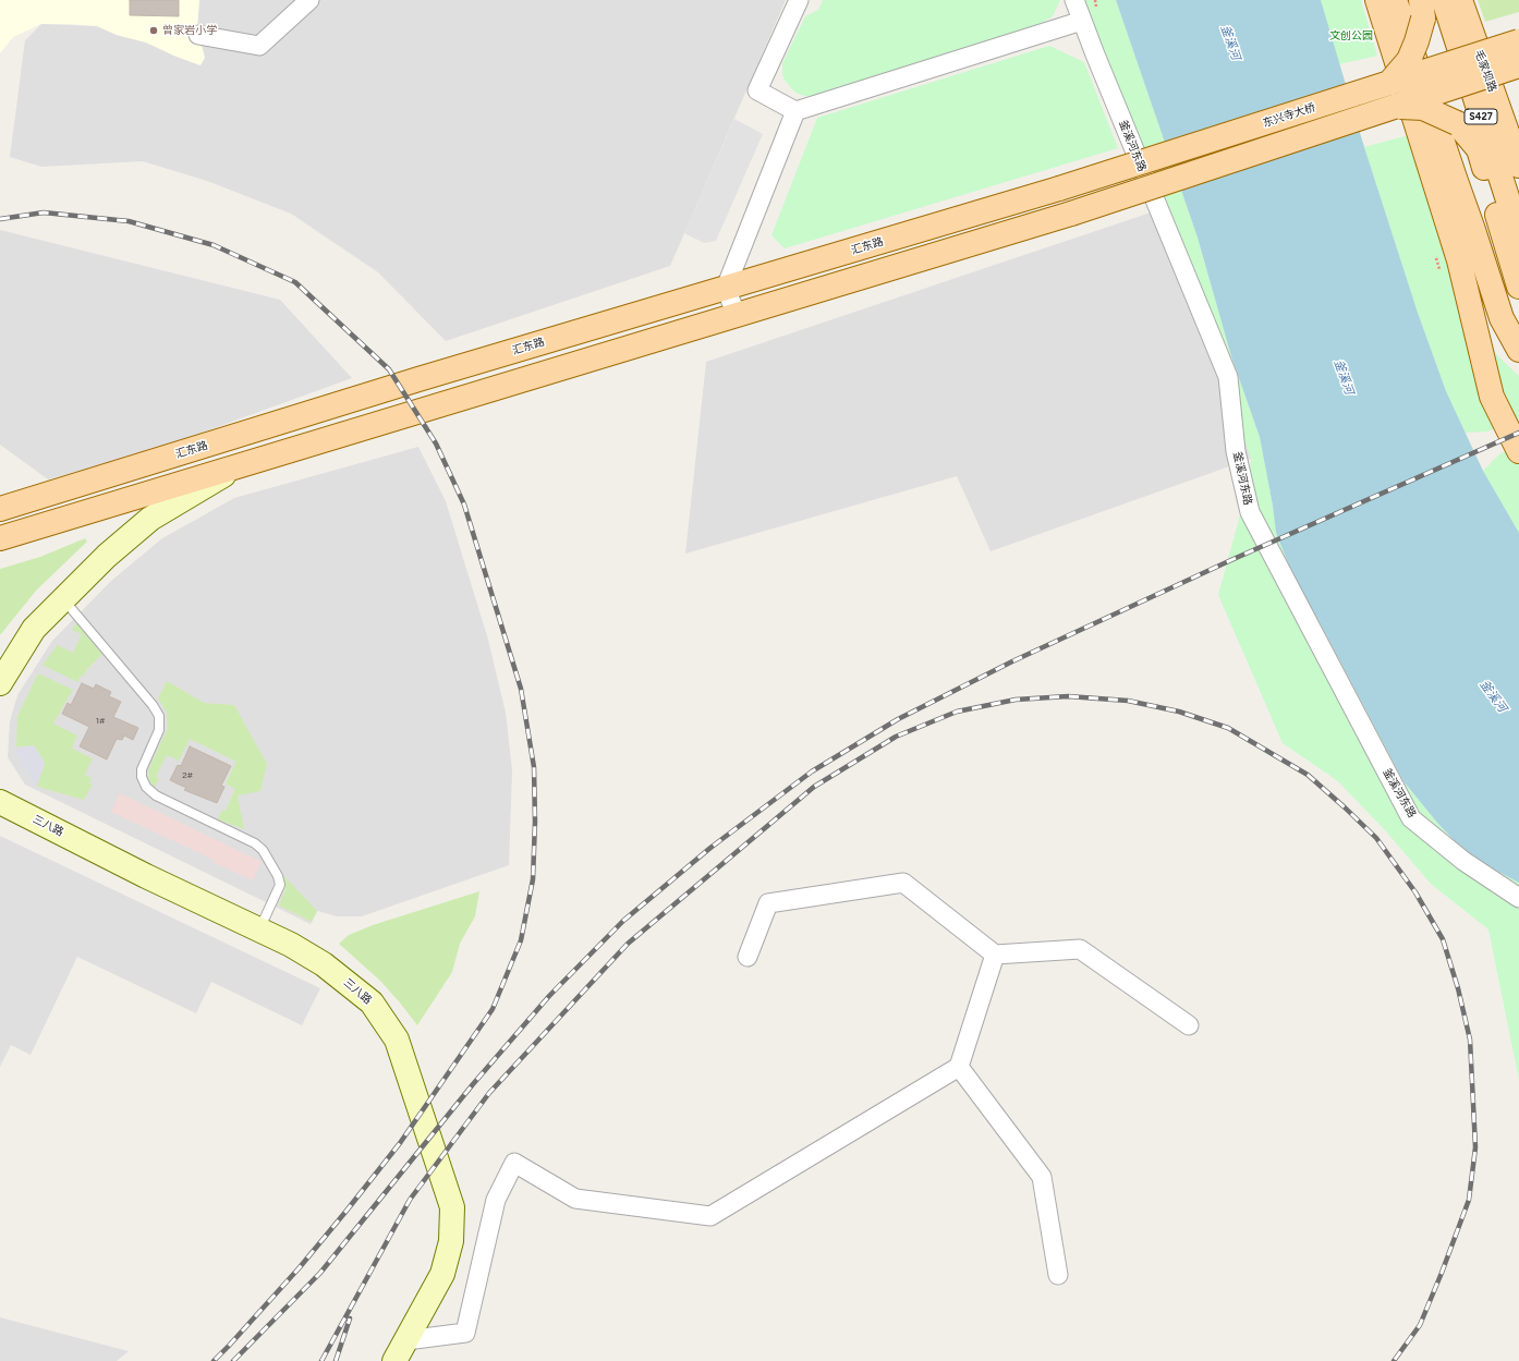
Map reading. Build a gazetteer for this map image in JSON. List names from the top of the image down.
{
  "streets": {
    "main road": [
      "毛家坝路",
      "东兴寺大桥",
      "S427",
      "汇东路",
      "三八路"
    ],
    "street": ["釜溪河东路"]
  },
  "crossings": [
    ["东兴寺大桥", "汇东路"]
  ],
  "water": ["釜溪河"],
  "parks": ["文创公园"],
  "places": ["曾家岩小学"],
  "house_numbers": ["1#", "2#"]
}
